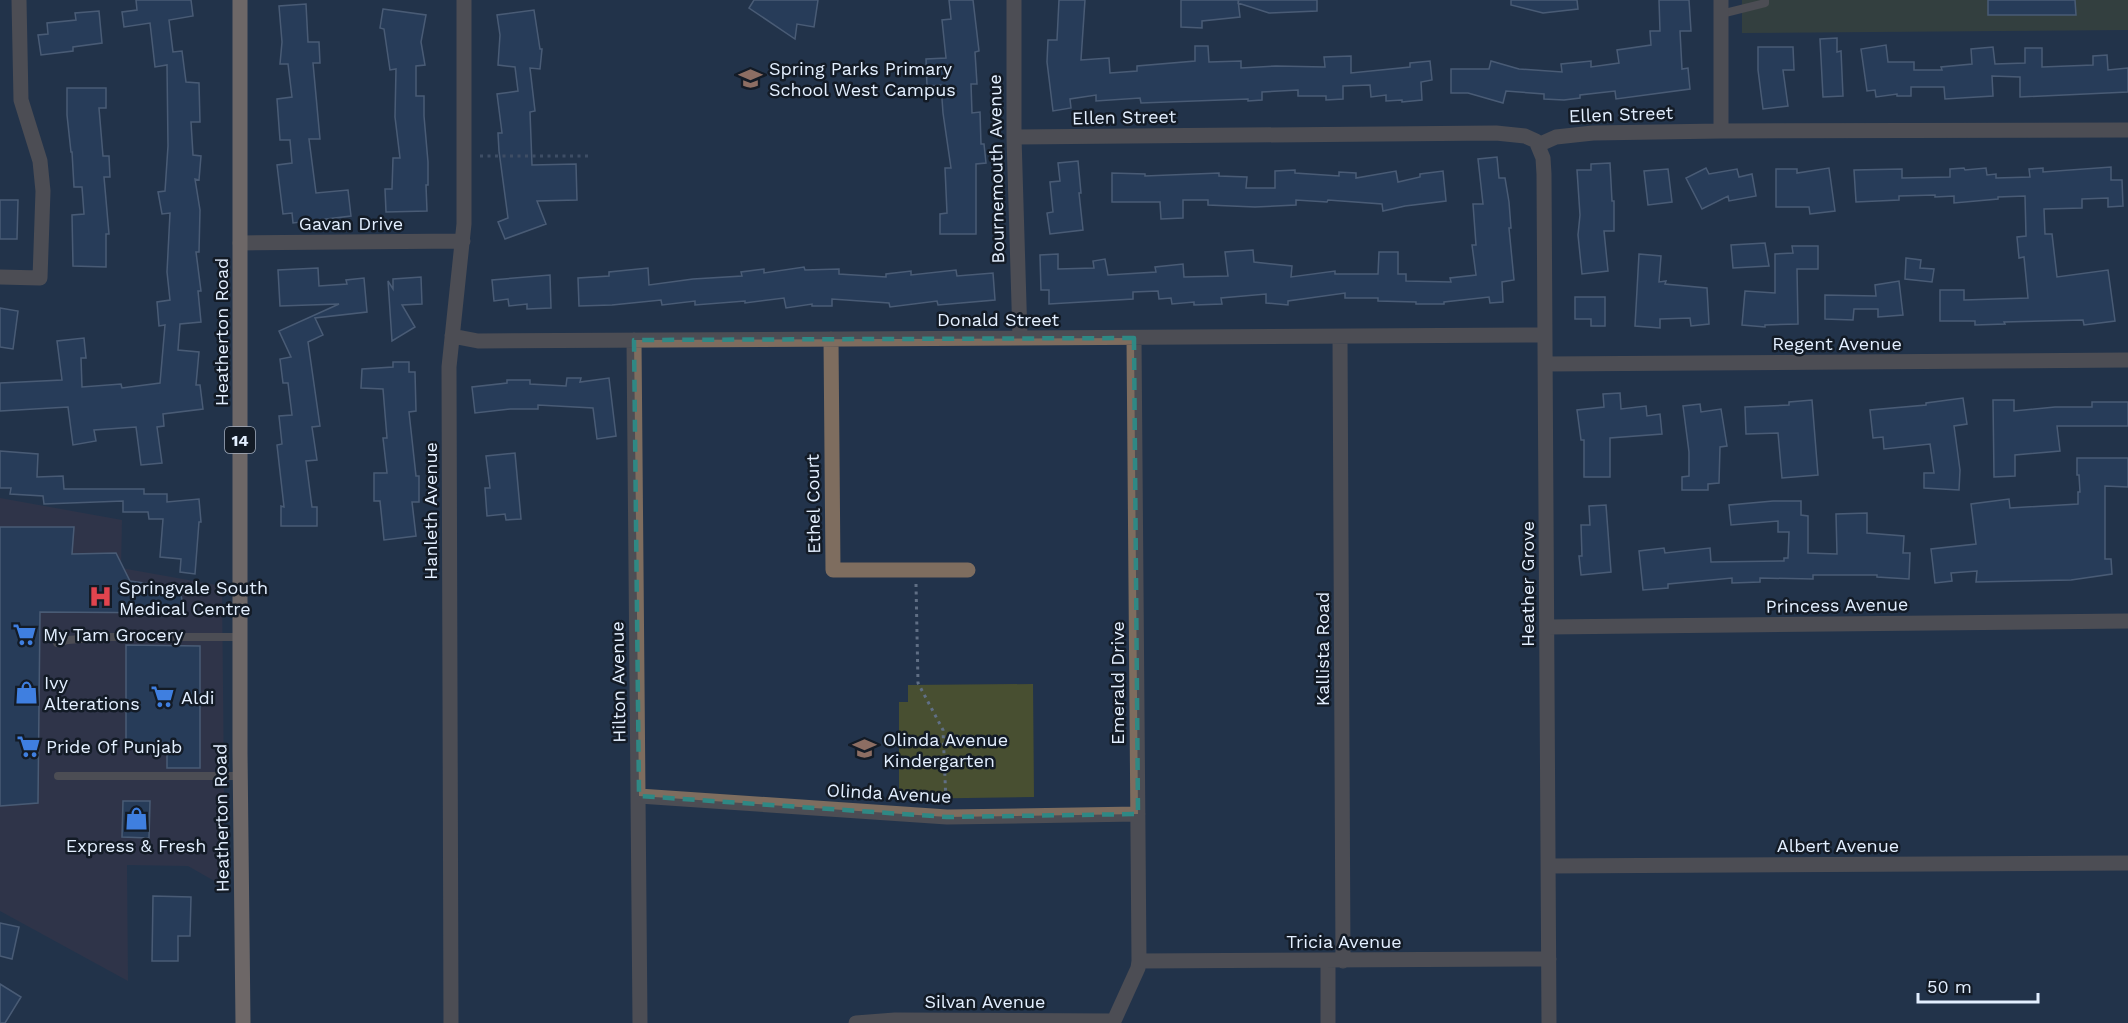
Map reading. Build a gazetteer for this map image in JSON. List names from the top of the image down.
{
  "streets": {
    "main road": ["Heatherton Road", "14"],
    "street": [
      "Ellen Street",
      "Bournemouth Avenue",
      "Gavan Drive",
      "Donald Street",
      "Regent Avenue",
      "Ethel Court",
      "Hanleth Avenue",
      "Heather Grove",
      "Princess Avenue",
      "Kallista Road",
      "Hilton Avenue",
      "Emerald Drive",
      "Olinda Avenue",
      "Albert Avenue",
      "Tricia Avenue",
      "Silvan Avenue"
    ]
  },
  "crossings": [
    ["Ellen Street", "Bournemouth Avenue"],
    ["Ellen Street", "Heather Grove"],
    ["Bournemouth Avenue", "Donald Street"],
    ["Gavan Drive", "Heatherton Road"],
    ["Gavan Drive", "Hanleth Avenue"],
    ["Donald Street", "Ethel Court"],
    ["Donald Street", "Hanleth Avenue"],
    ["Donald Street", "Heather Grove"],
    ["Donald Street", "Kallista Road"],
    ["Donald Street", "Hilton Avenue"],
    ["Donald Street", "Emerald Drive"],
    ["Regent Avenue", "Heather Grove"],
    ["Heather Grove", "Princess Avenue"],
    ["Heather Grove", "Albert Avenue"],
    ["Heather Grove", "Tricia Avenue"],
    ["Kallista Road", "Tricia Avenue"],
    ["Hilton Avenue", "Olinda Avenue"],
    ["Emerald Drive", "Olinda Avenue"],
    ["Emerald Drive", "Tricia Avenue"],
    ["Emerald Drive", "Silvan Avenue"]
  ],
  "places": {
    "school or university": ["Spring Parks Primary School West Campus", "Olinda Avenue Kindergarten"],
    "hospital": ["Springvale South Medical Centre"],
    "supermarket": ["My Tam Grocery", "Aldi", "Pride Of Punjab"],
    "shop": ["Ivy Alterations", "Express & Fresh"]
  },
  "scale_bar": "50 m"
}
